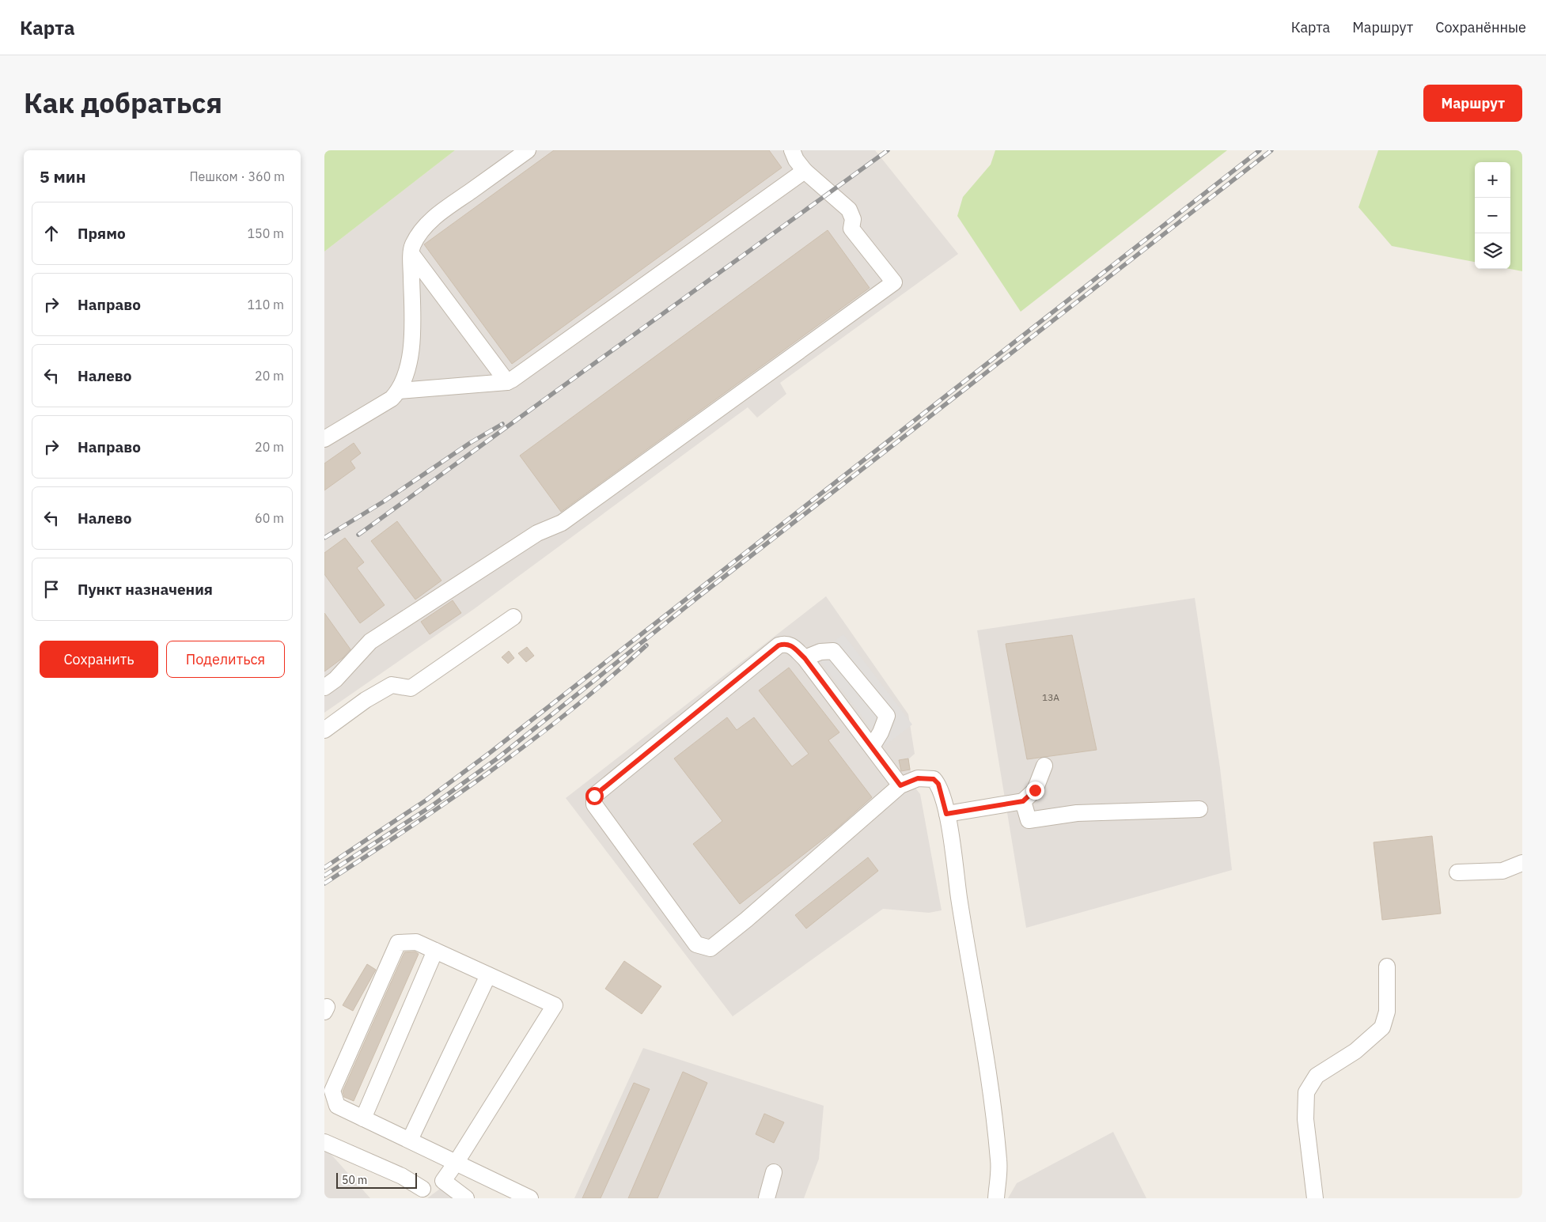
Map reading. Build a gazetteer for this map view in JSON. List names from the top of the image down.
{
  "house_numbers": ["13А"],
  "scale_bar": "50 m",
  "page": {
    "header": "Карта",
    "nav": ["Карта", "Маршрут", "Сохранённые"],
    "title": "Как добраться",
    "buttons": [
      "Маршрут",
      ["Сохранить", "Поделиться"]
    ],
    "heading": ["5 мин", "Пешком · 360 m"],
    "map_buttons": ["+", "−"],
    "list": [
      ["Прямо", "150 m"],
      ["Направо", "110 m"],
      ["Налево", "20 m"],
      ["Направо", "20 m"],
      ["Налево", "60 m"],
      "Пункт назначения"
    ],
    "scale": "50 m"
  }
}
